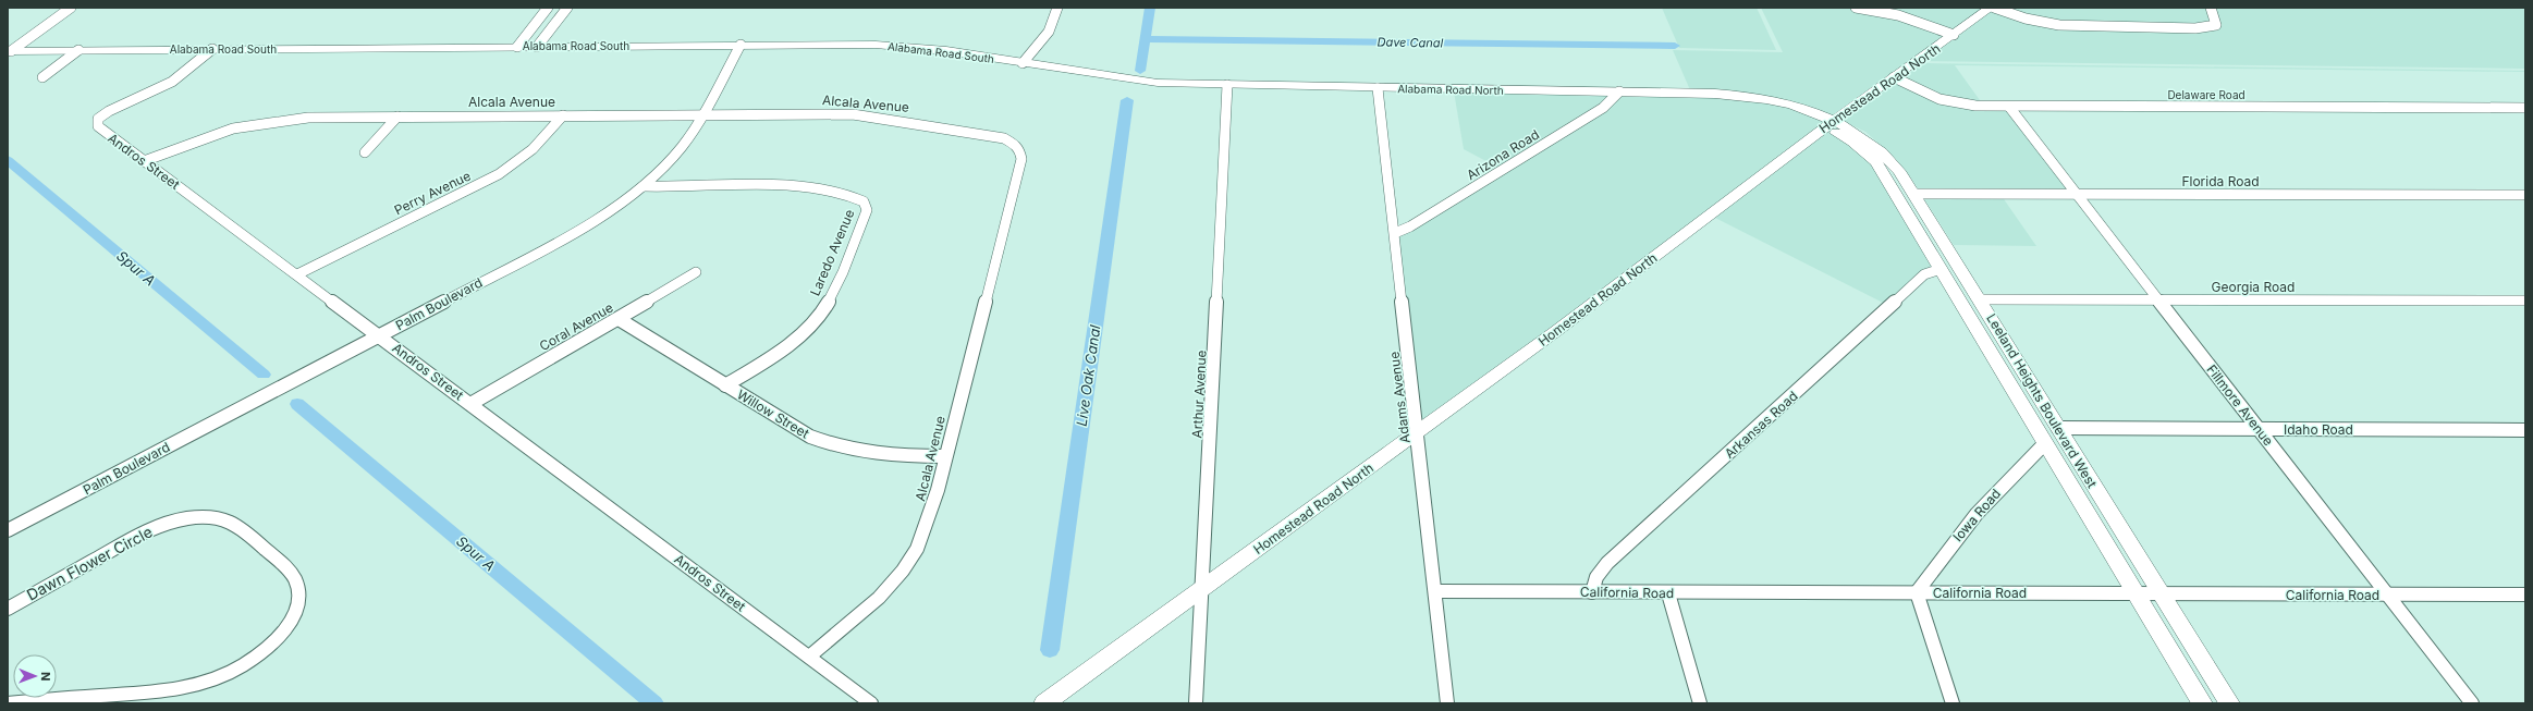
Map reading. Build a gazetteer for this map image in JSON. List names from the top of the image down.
{
  "streets": {
    "main road": [
      "Alabama Road South",
      "Homestead Road North",
      "Alabama Road North",
      "Leeland Heights Boulevard West"
    ],
    "street": [
      "Delaware Road",
      "Alcala Avenue",
      "Arizona Road",
      "Andros Street",
      "Florida Road",
      "Perry Avenue",
      "Laredo Avenue",
      "Georgia Road",
      "Palm Boulevard",
      "Coral Avenue",
      "Arthur Avenue",
      "Adams Avenue",
      "Fillmore Avenue",
      "Willow Street",
      "Arkansas Road",
      "Idaho Road",
      "Iowa Road",
      "Dawn Flower Circle",
      "California Road"
    ]
  },
  "crossings": [
    ["Alabama Road South", "Alabama Road North"],
    ["Alabama Road South", "Andros Street"],
    ["Alabama Road South", "Palm Boulevard"],
    ["Homestead Road North", "Alabama Road North"],
    ["Homestead Road North", "Delaware Road"],
    ["Homestead Road North", "Arthur Avenue"],
    ["Homestead Road North", "Adams Avenue"],
    ["Homestead Road North", "Leeland Heights Boulevard West"],
    ["Alabama Road North", "Arizona Road"],
    ["Alabama Road North", "Arthur Avenue"],
    ["Alabama Road North", "Adams Avenue"],
    ["Alabama Road North", "Leeland Heights Boulevard West"],
    ["Delaware Road", "Fillmore Avenue"],
    ["Alcala Avenue", "Andros Street"],
    ["Alcala Avenue", "Perry Avenue"],
    ["Alcala Avenue", "Palm Boulevard"],
    ["Alcala Avenue", "Willow Street"],
    ["Arizona Road", "Adams Avenue"],
    ["Andros Street", "Perry Avenue"],
    ["Andros Street", "Palm Boulevard"],
    ["Andros Street", "Coral Avenue"],
    ["Florida Road", "Leeland Heights Boulevard West"],
    ["Florida Road", "Fillmore Avenue"],
    ["Laredo Avenue", "Palm Boulevard"],
    ["Laredo Avenue", "Willow Street"],
    ["Georgia Road", "Leeland Heights Boulevard West"],
    ["Georgia Road", "Fillmore Avenue"],
    ["Coral Avenue", "Willow Street"],
    ["Adams Avenue", "California Road"],
    ["Leeland Heights Boulevard West", "Arkansas Road"],
    ["Leeland Heights Boulevard West", "Idaho Road"],
    ["Leeland Heights Boulevard West", "Iowa Road"],
    ["Leeland Heights Boulevard West", "California Road"],
    ["Fillmore Avenue", "Idaho Road"],
    ["Fillmore Avenue", "California Road"],
    ["Arkansas Road", "California Road"],
    ["Iowa Road", "California Road"]
  ],
  "water": ["Dave Canal", "Spur A", "Live Oak Canal"],
  "north": "right"
}
